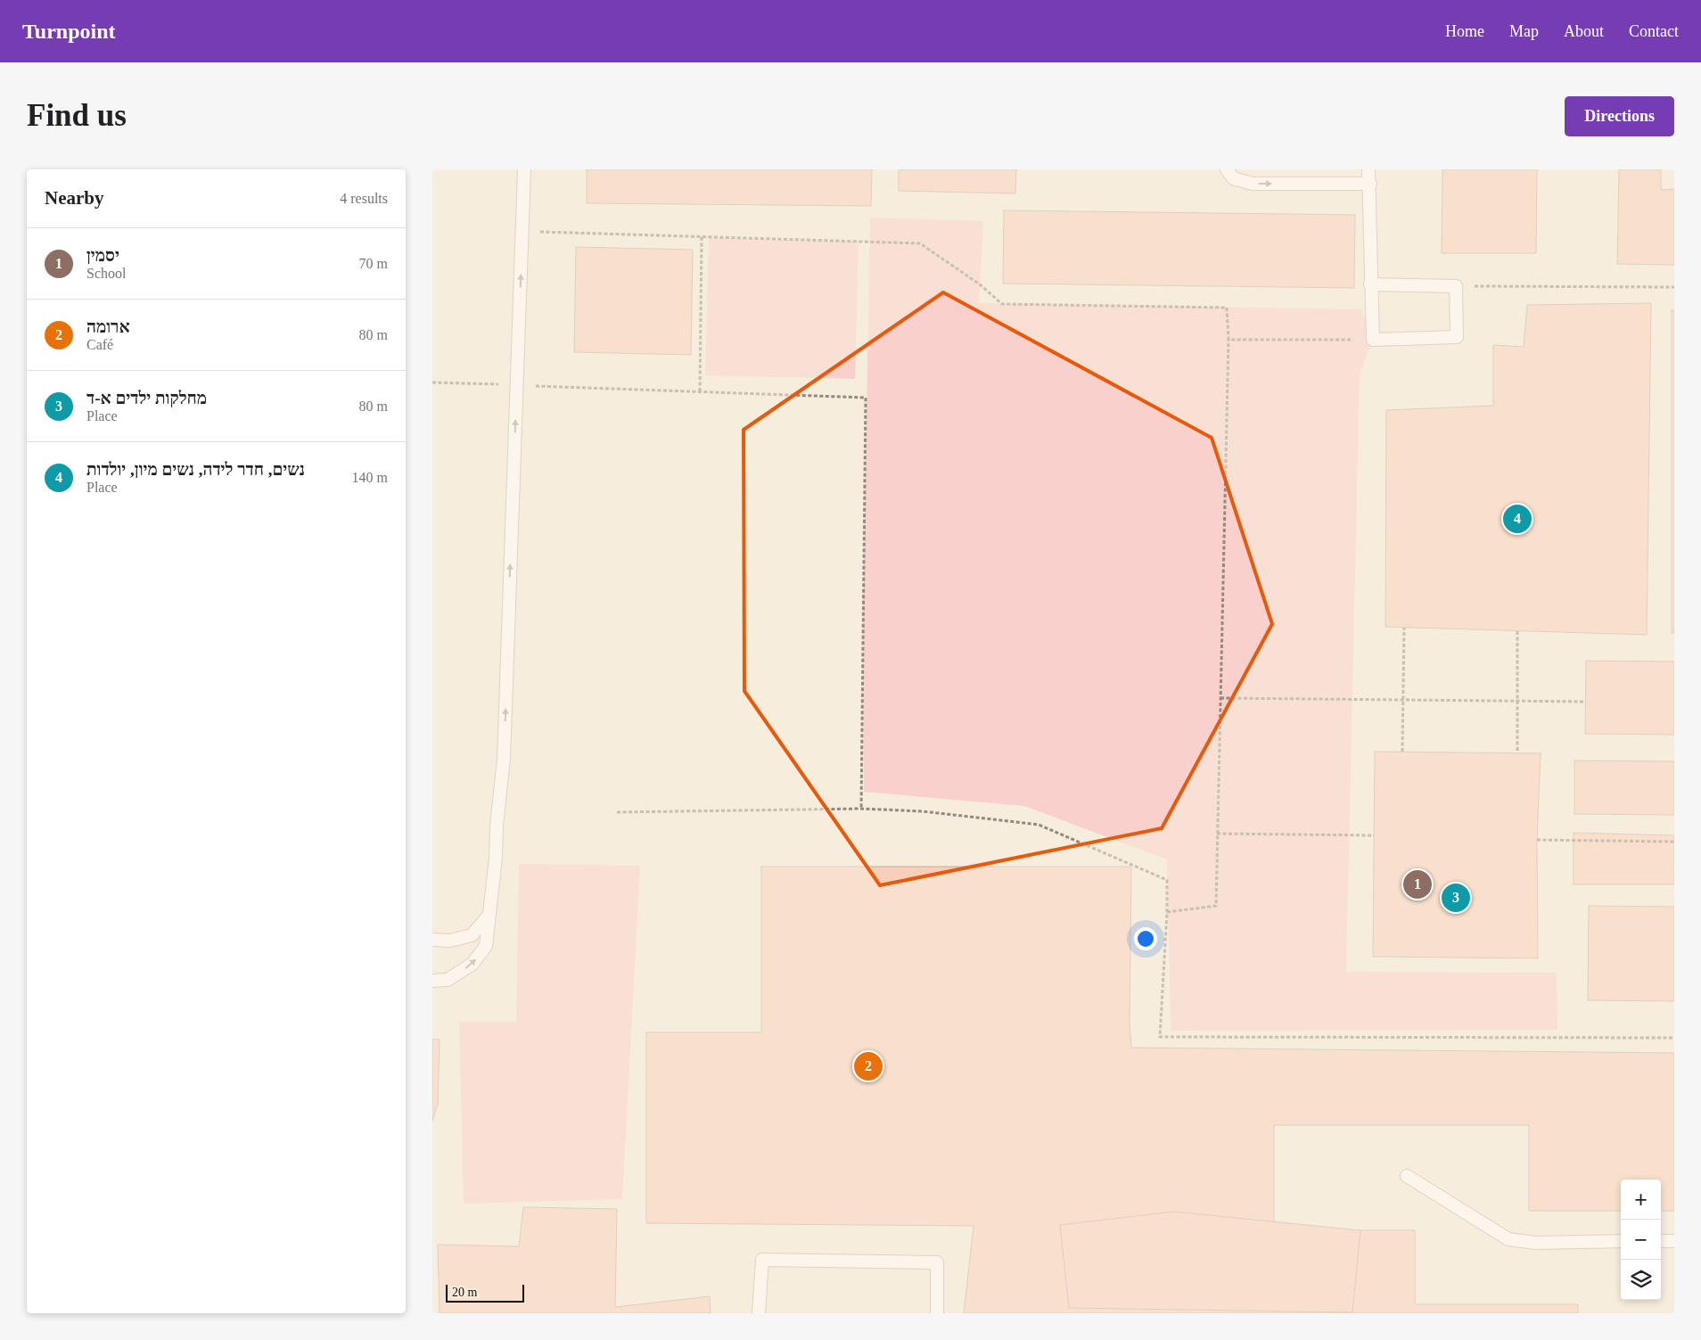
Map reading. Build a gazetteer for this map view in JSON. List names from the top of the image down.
{
  "scale_bar": "20 m",
  "page": {
    "header": "Turnpoint",
    "nav": [
      "Home",
      "Map",
      "About",
      "Contact"
    ],
    "buttons": "Directions",
    "title": "Find us",
    "heading": ["Nearby", "4 results"],
    "list": [
      {
        "mark": "1",
        "name": "יסמין",
        "note": "School",
        "value": "70 m"
      },
      {
        "mark": "2",
        "name": "ארומה",
        "note": "Café",
        "value": "80 m"
      },
      {
        "mark": "3",
        "name": "מחלקות ילדים א-ד",
        "note": "Place",
        "value": "80 m"
      },
      {
        "mark": "4",
        "name": "נשים, חדר לידה, נשים מיון, יולדות",
        "note": "Place",
        "value": "140 m"
      }
    ],
    "pins": [
      "4",
      "1",
      "3",
      "2"
    ],
    "map_buttons": ["+", "−"],
    "scale": "20 m"
  }
}
